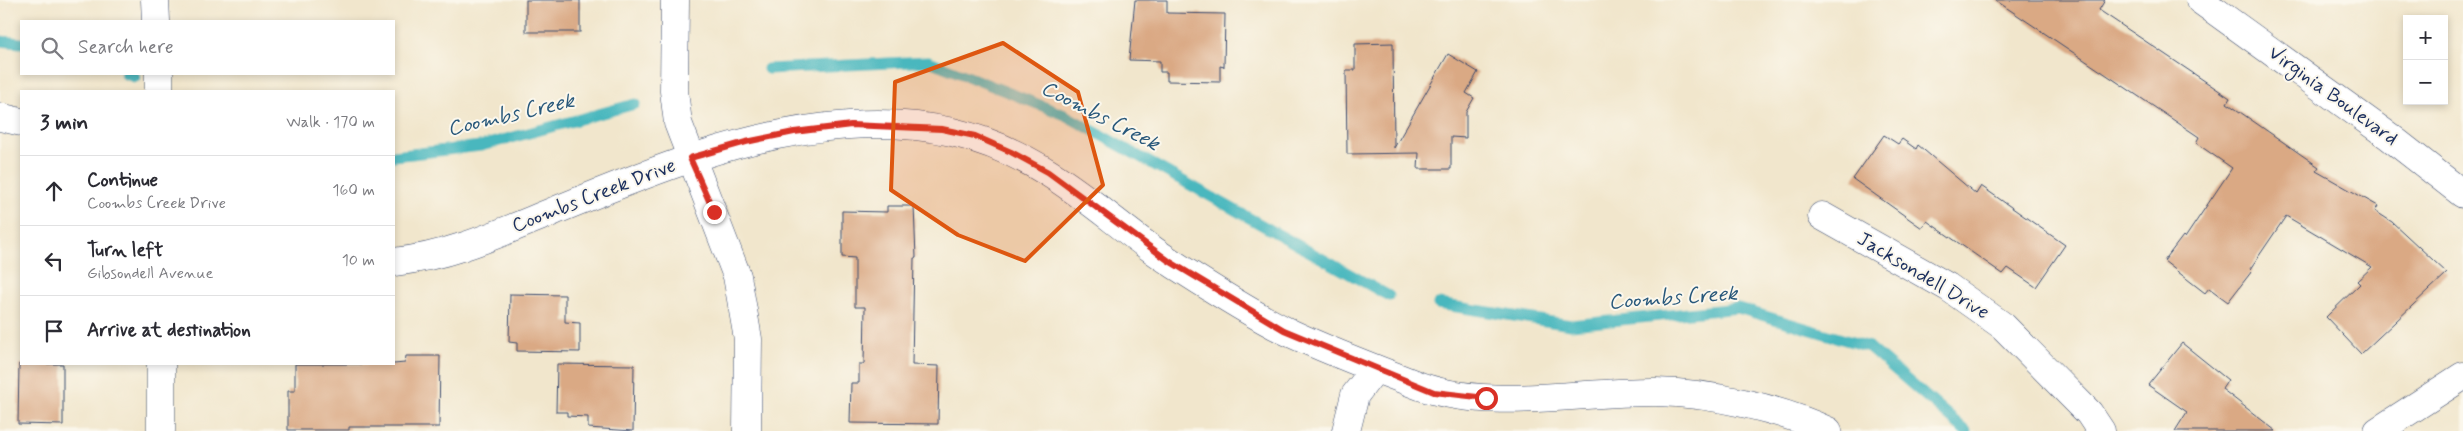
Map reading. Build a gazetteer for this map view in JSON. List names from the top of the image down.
{
  "streets": {
    "street": ["Virginia Boulevard", "Coombs Creek Drive", "Jacksondell Drive"]
  },
  "water": ["Coombs Creek"],
  "page": {
    "map_buttons": ["+", "−"],
    "search": "Search here",
    "heading": ["3 min", "Walk · 170 m"],
    "list": [
      ["Continue", "Coombs Creek Drive", "160 m"],
      ["Turn left", "Gibsondell Avenue", "10 m"],
      "Arrive at destination"
    ]
  }
}
